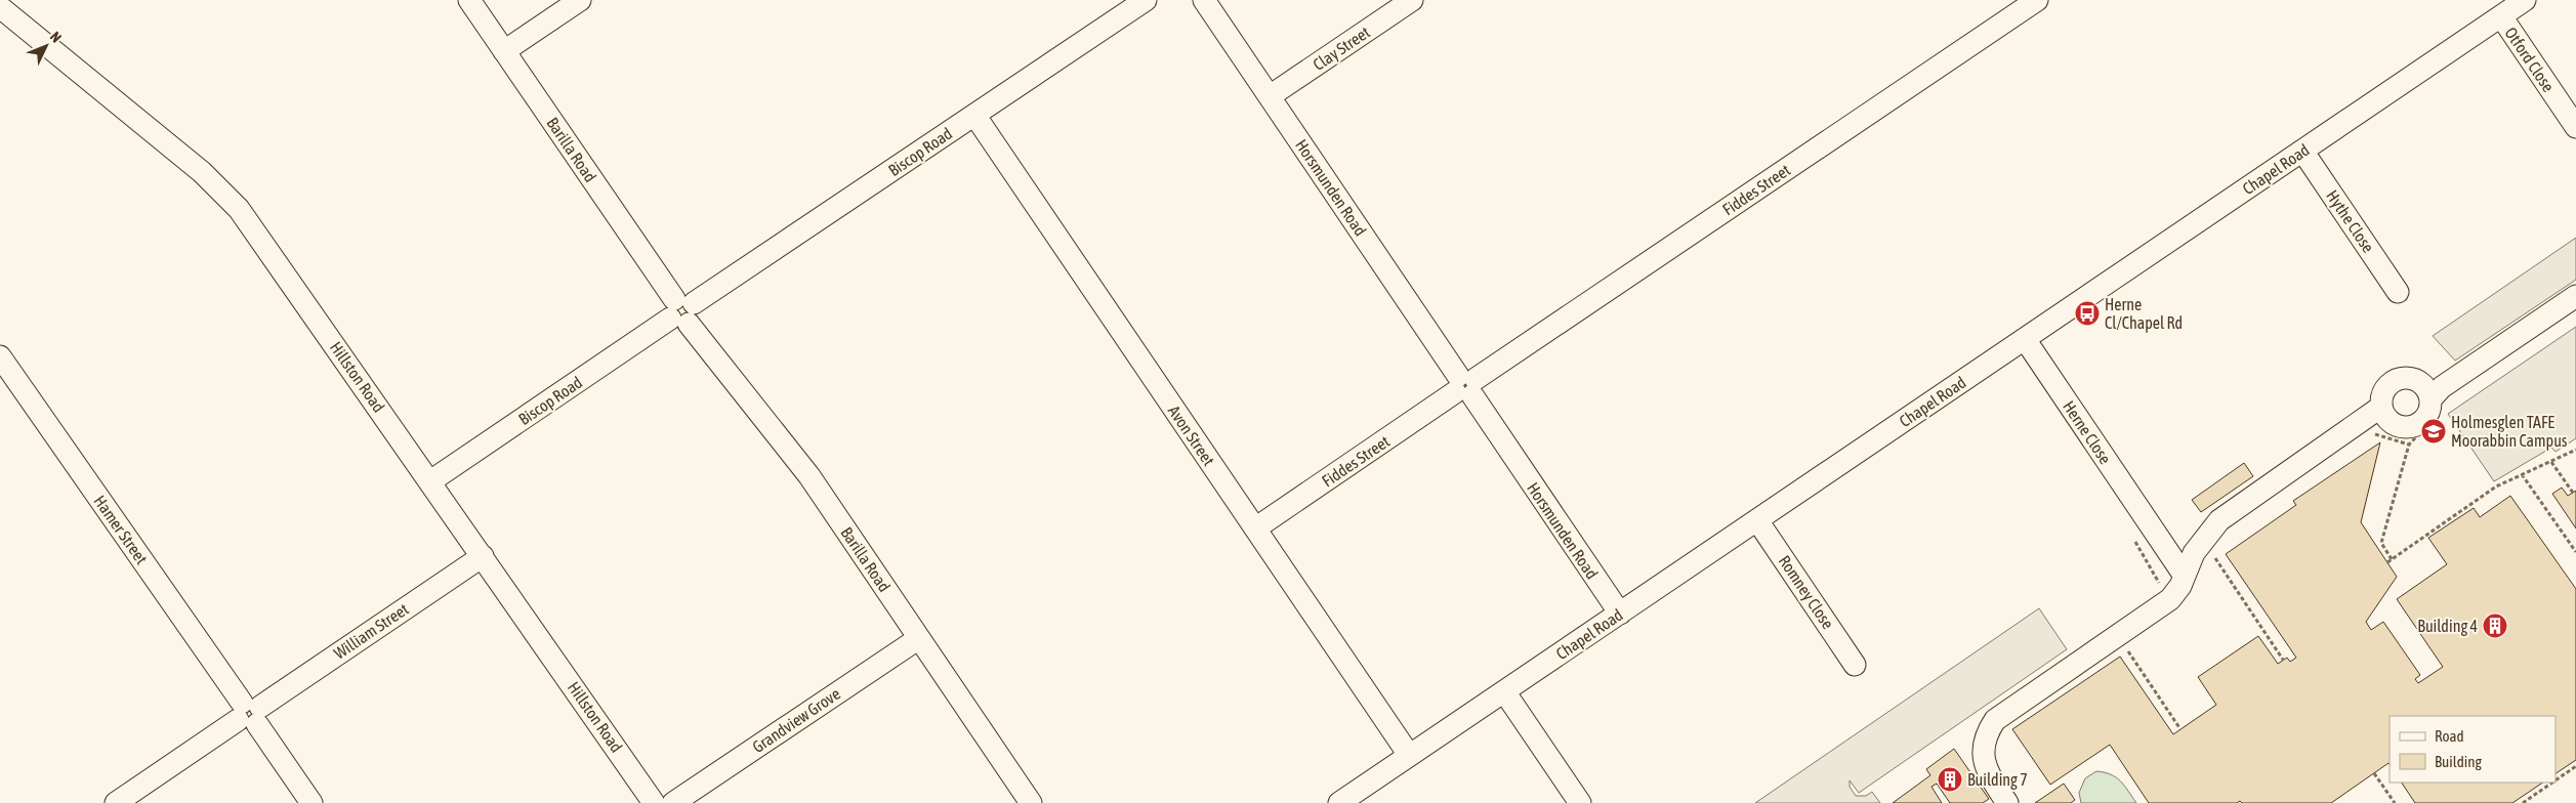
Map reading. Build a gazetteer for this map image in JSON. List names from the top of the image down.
{
  "streets": {
    "street": [
      "Clay Street",
      "Otford Close",
      "Barilla Road",
      "Biscop Road",
      "Chapel Road",
      "Horsmunden Road",
      "Fiddes Street",
      "Hythe Close",
      "Hillston Road",
      "Herne Close",
      "Avon Street",
      "Hamer Street",
      "Romney Close",
      "William Street",
      "Grandview Grove"
    ]
  },
  "crossings": [
    ["Clay Street", "Horsmunden Road"],
    ["Otford Close", "Chapel Road"],
    ["Barilla Road", "Biscop Road"],
    ["Barilla Road", "Grandview Grove"],
    ["Biscop Road", "Hillston Road"],
    ["Biscop Road", "Avon Street"],
    ["Chapel Road", "Horsmunden Road"],
    ["Chapel Road", "Hythe Close"],
    ["Chapel Road", "Herne Close"],
    ["Chapel Road", "Avon Street"],
    ["Chapel Road", "Romney Close"],
    ["Horsmunden Road", "Fiddes Street"],
    ["Fiddes Street", "Avon Street"],
    ["Hillston Road", "William Street"],
    ["Hamer Street", "William Street"]
  ],
  "places": {
    "bus stop": ["Herne Cl/Chapel Rd"],
    "school or university": ["Holmesglen TAFE Moorabbin Campus"],
    "building": ["Building 4", "Building 7"]
  },
  "legend": ["Road", "Building"],
  "north": "top right"
}
